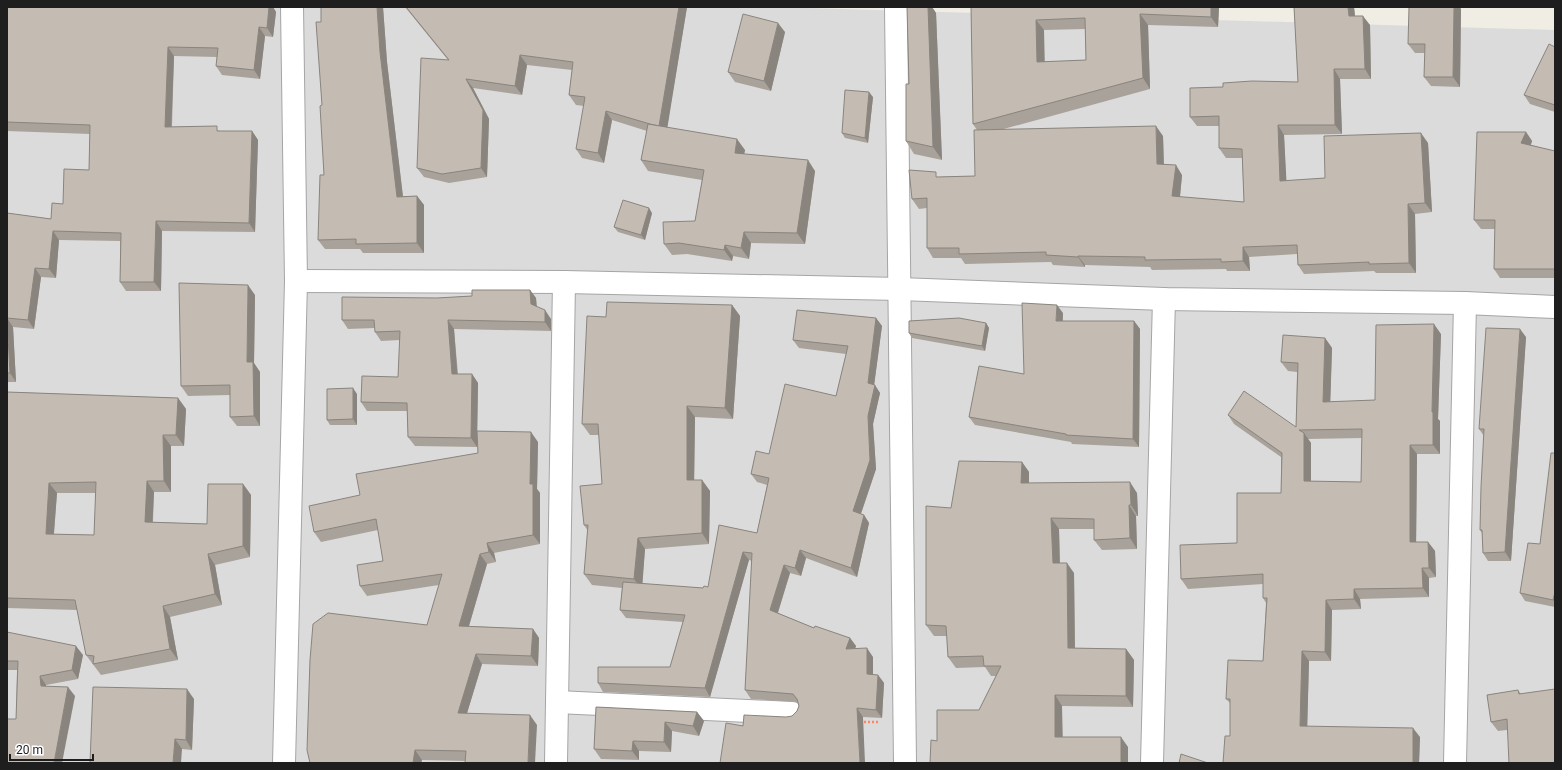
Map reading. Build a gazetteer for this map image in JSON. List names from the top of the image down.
{
  "scale_bar": "20 m"
}
